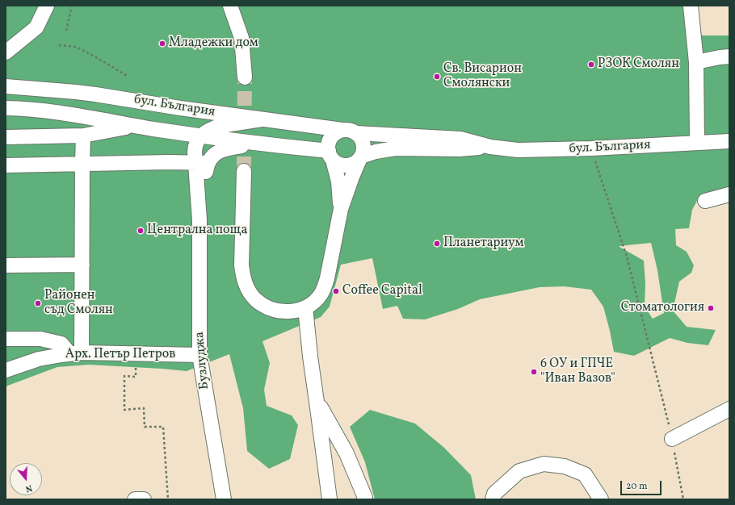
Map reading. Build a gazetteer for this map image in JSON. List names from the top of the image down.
{
  "streets": {
    "street": ["бул. България", "Арх. Петър Петров", "Бузлуджа"]
  },
  "crossings": [
    ["бул. България", "Бузлуджа"],
    ["Арх. Петър Петров", "Бузлуджа"]
  ],
  "places": [
    "Младежки дом",
    "РЗОК Смолян",
    "Св. Висарион Смолянски",
    "Централна поща",
    "Планетариум",
    "Coffee Capital",
    "Районен съд Смолян",
    "Стоматология",
    "6 ОУ и ГПЧЕ \"Иван Вазов\""
  ],
  "scale_bar": "20 m",
  "north": "bottom"
}
